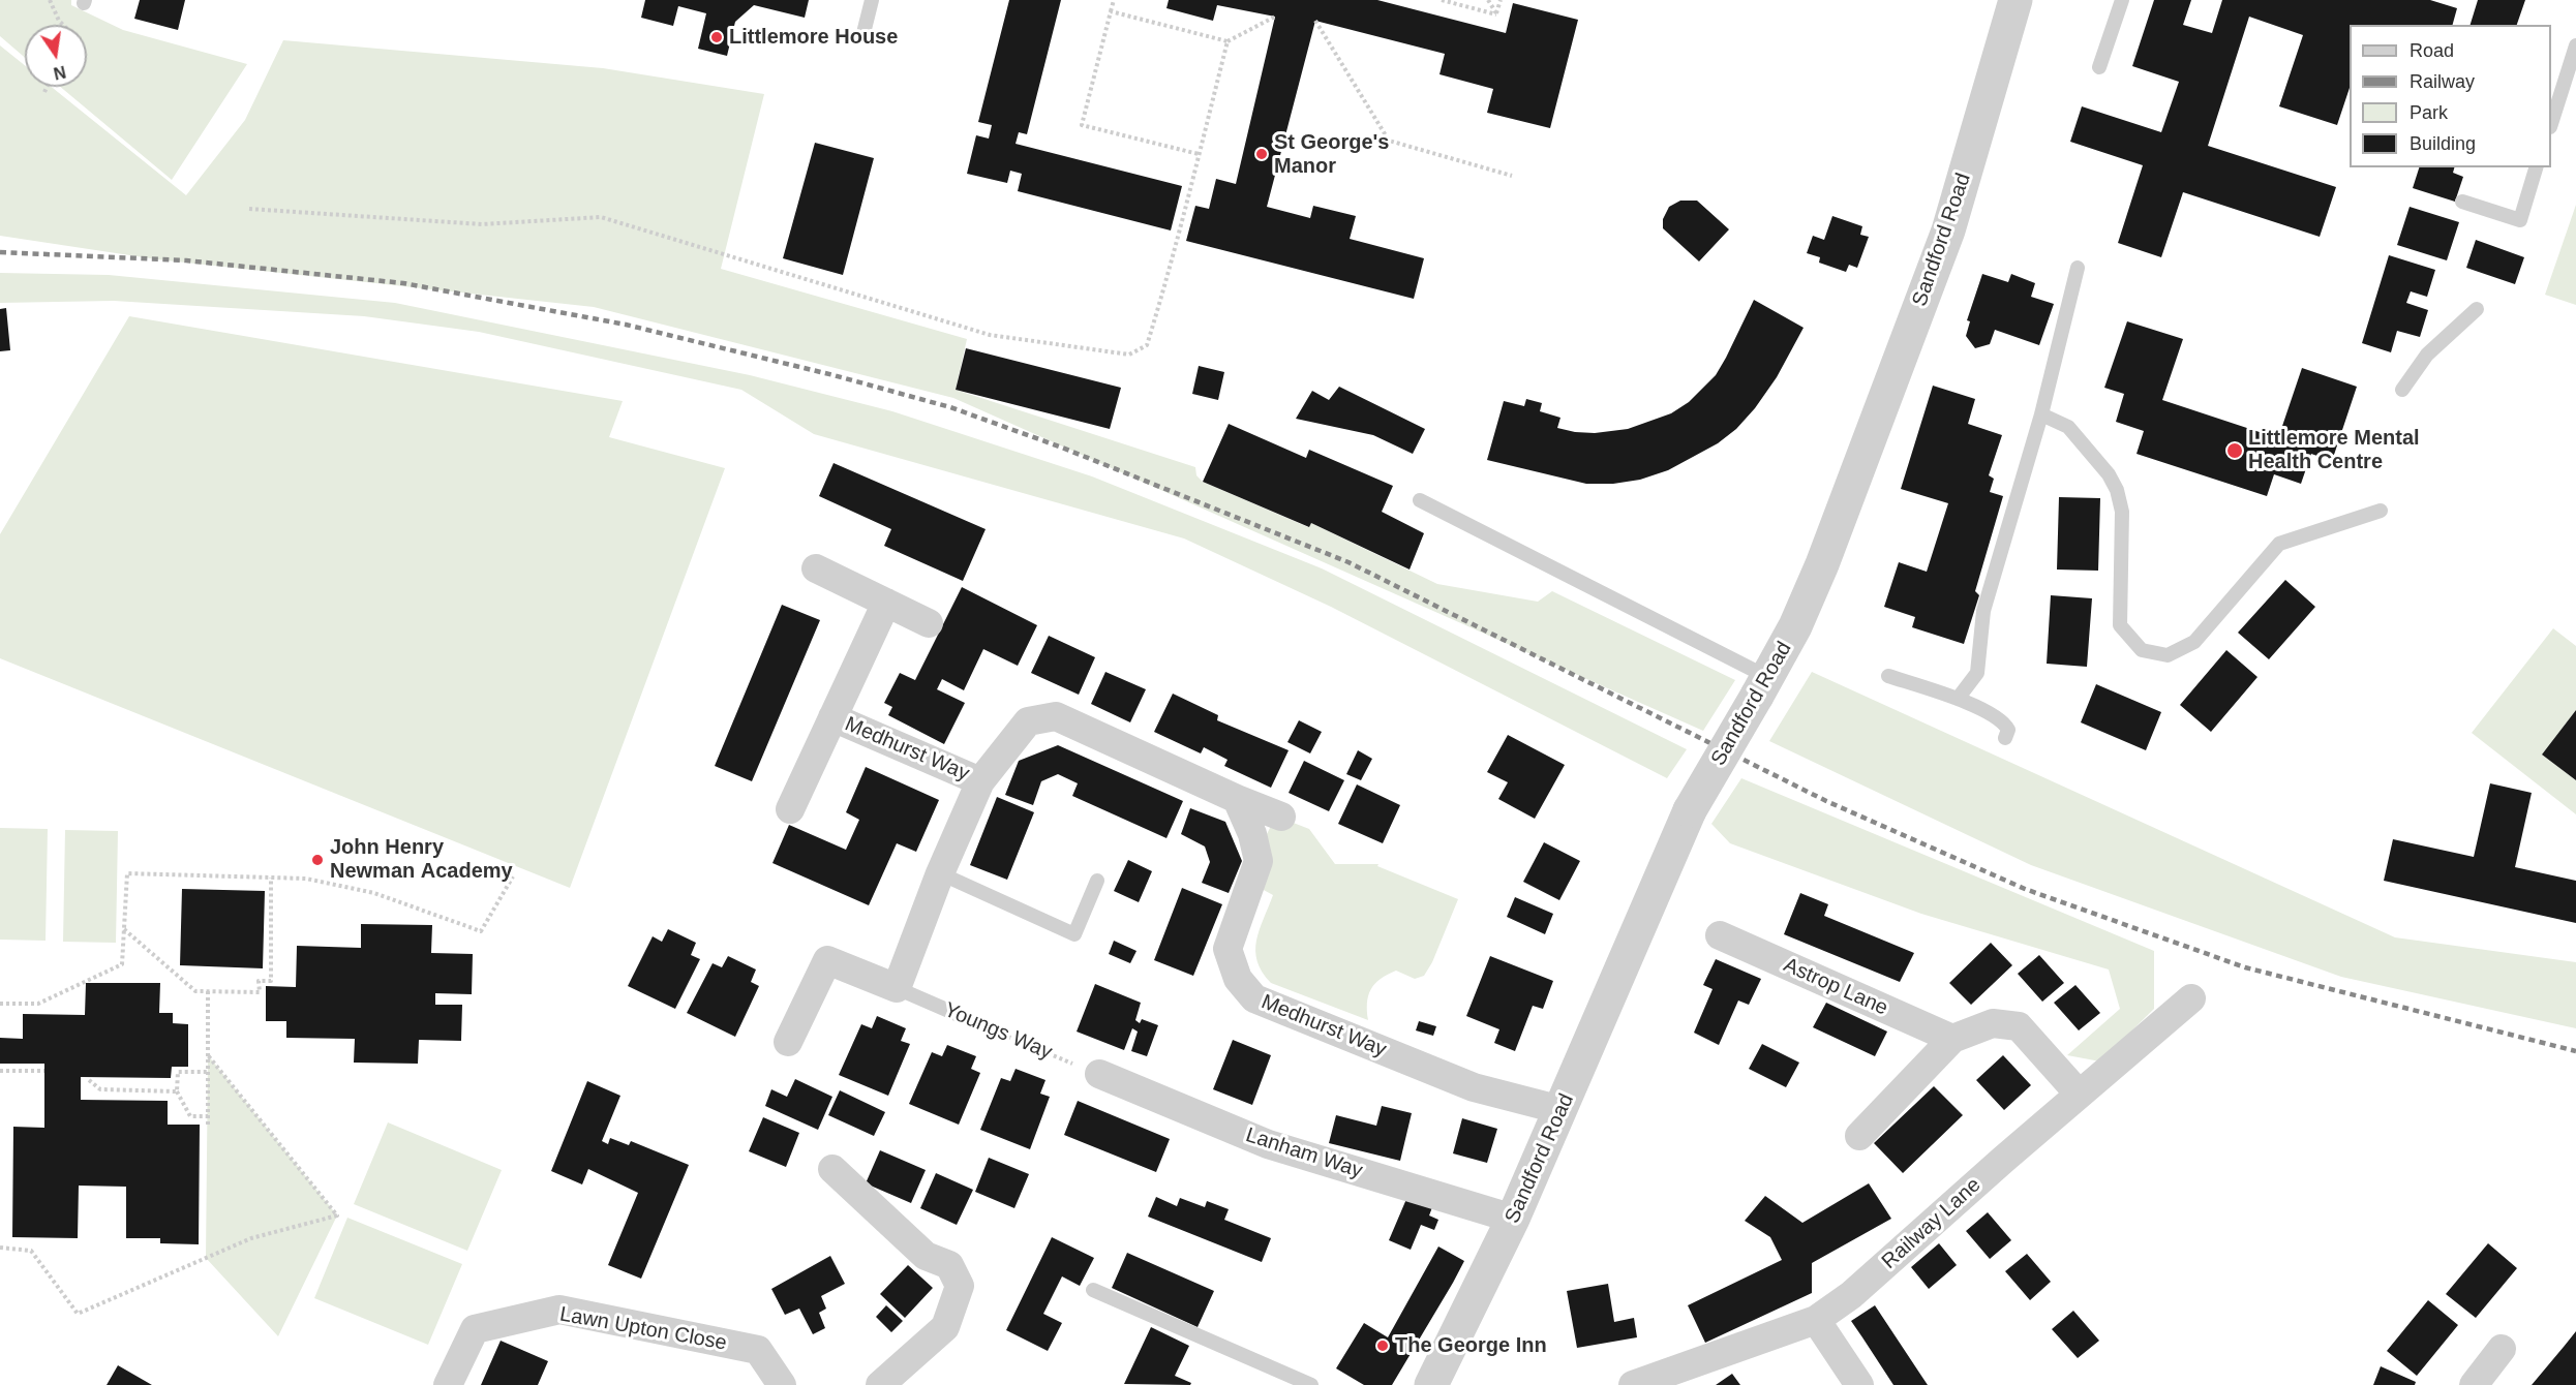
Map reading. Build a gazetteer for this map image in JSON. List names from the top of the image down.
{
  "streets": {
    "street": [
      "Sandford Road",
      "Medhurst Way",
      "Astrop Lane",
      "Youngs Way",
      "Lanham Way",
      "Railway Lane",
      "Lawn Upton Close"
    ]
  },
  "crossings": [
    ["Sandford Road", "Medhurst Way"],
    ["Sandford Road", "Lanham Way"],
    ["Youngs Way", "Lanham Way"]
  ],
  "places": [
    "Littlemore House",
    "St George's Manor",
    "Littlemore Mental Health Centre",
    "John Henry Newman Academy",
    "The George Inn"
  ],
  "legend": [
    "Road",
    "Railway",
    "Park",
    "Building"
  ],
  "north": "bottom"
}
